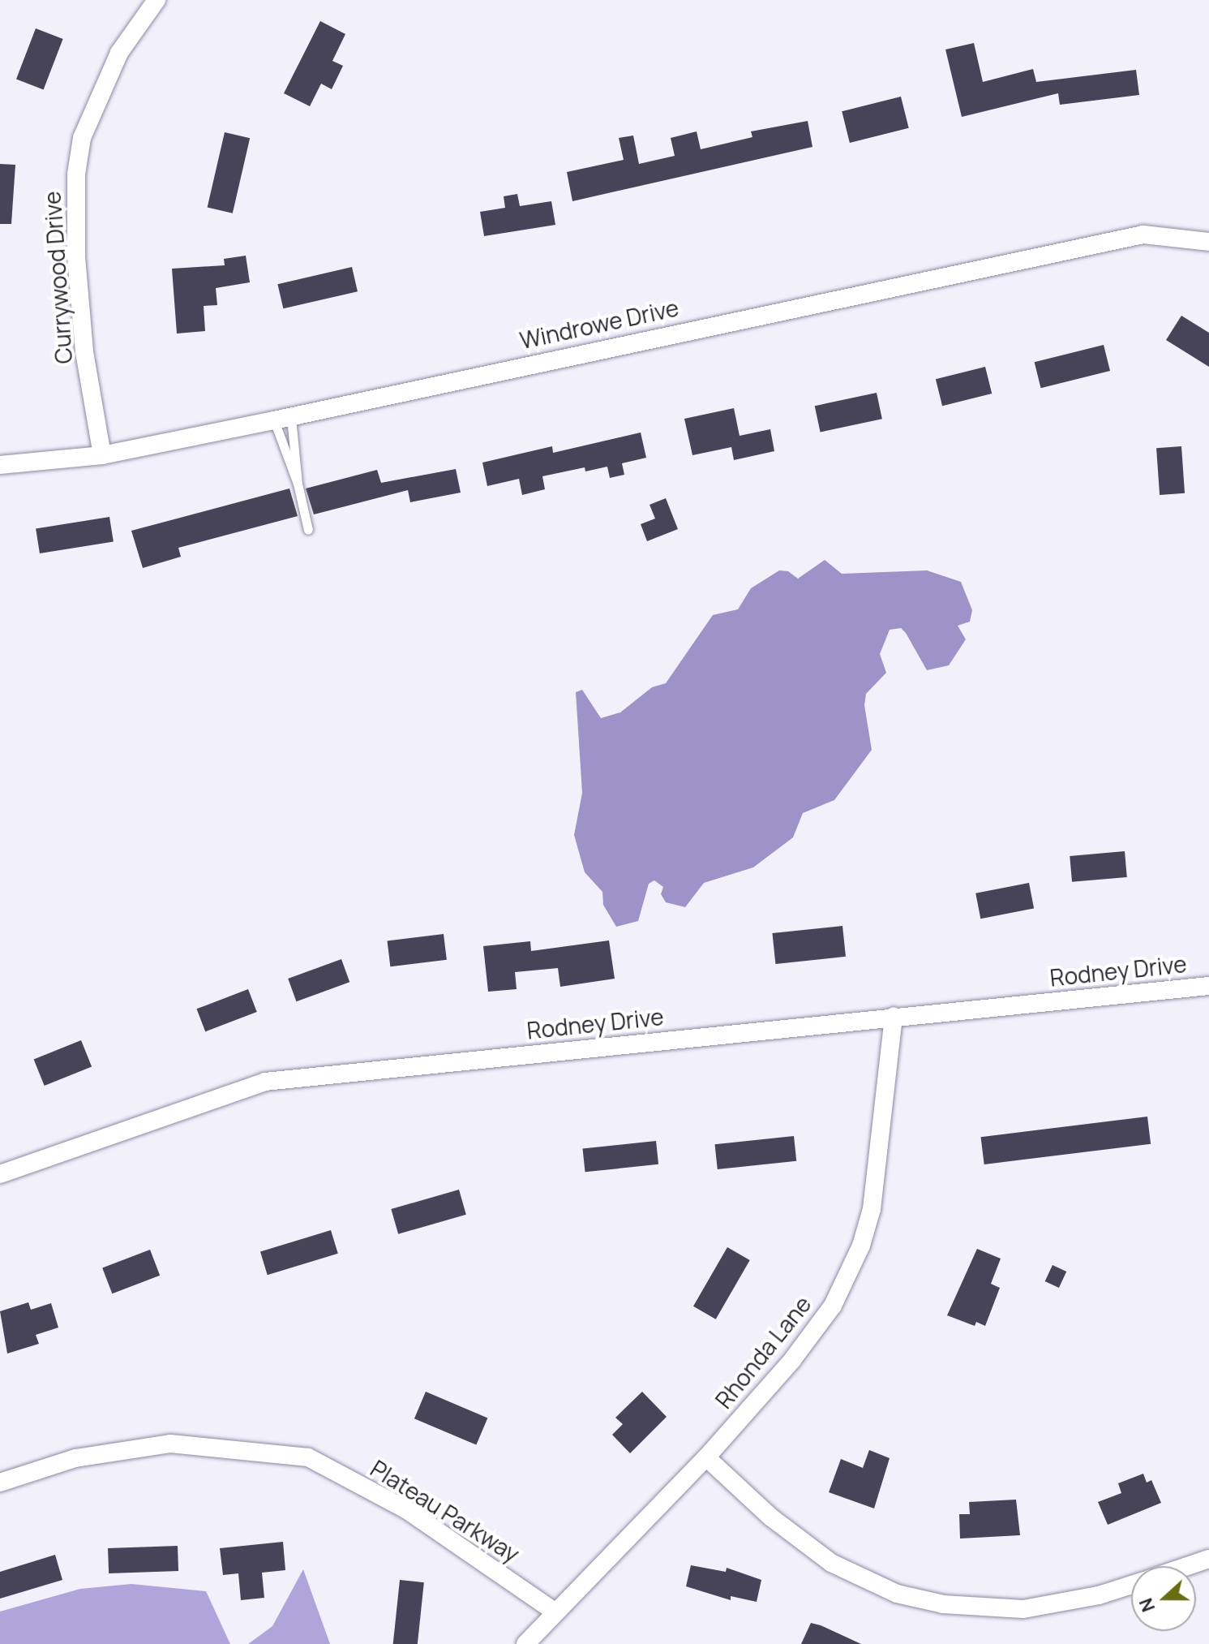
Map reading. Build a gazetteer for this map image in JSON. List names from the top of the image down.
{
  "streets": {
    "street": [
      "Currywood Drive",
      "Windrowe Drive",
      "Rodney Drive",
      "Rhonda Lane",
      "Plateau Parkway"
    ]
  },
  "crossings": [
    ["Currywood Drive", "Windrowe Drive"],
    ["Rodney Drive", "Rhonda Lane"],
    ["Rhonda Lane", "Plateau Parkway"]
  ],
  "north": "left"
}
